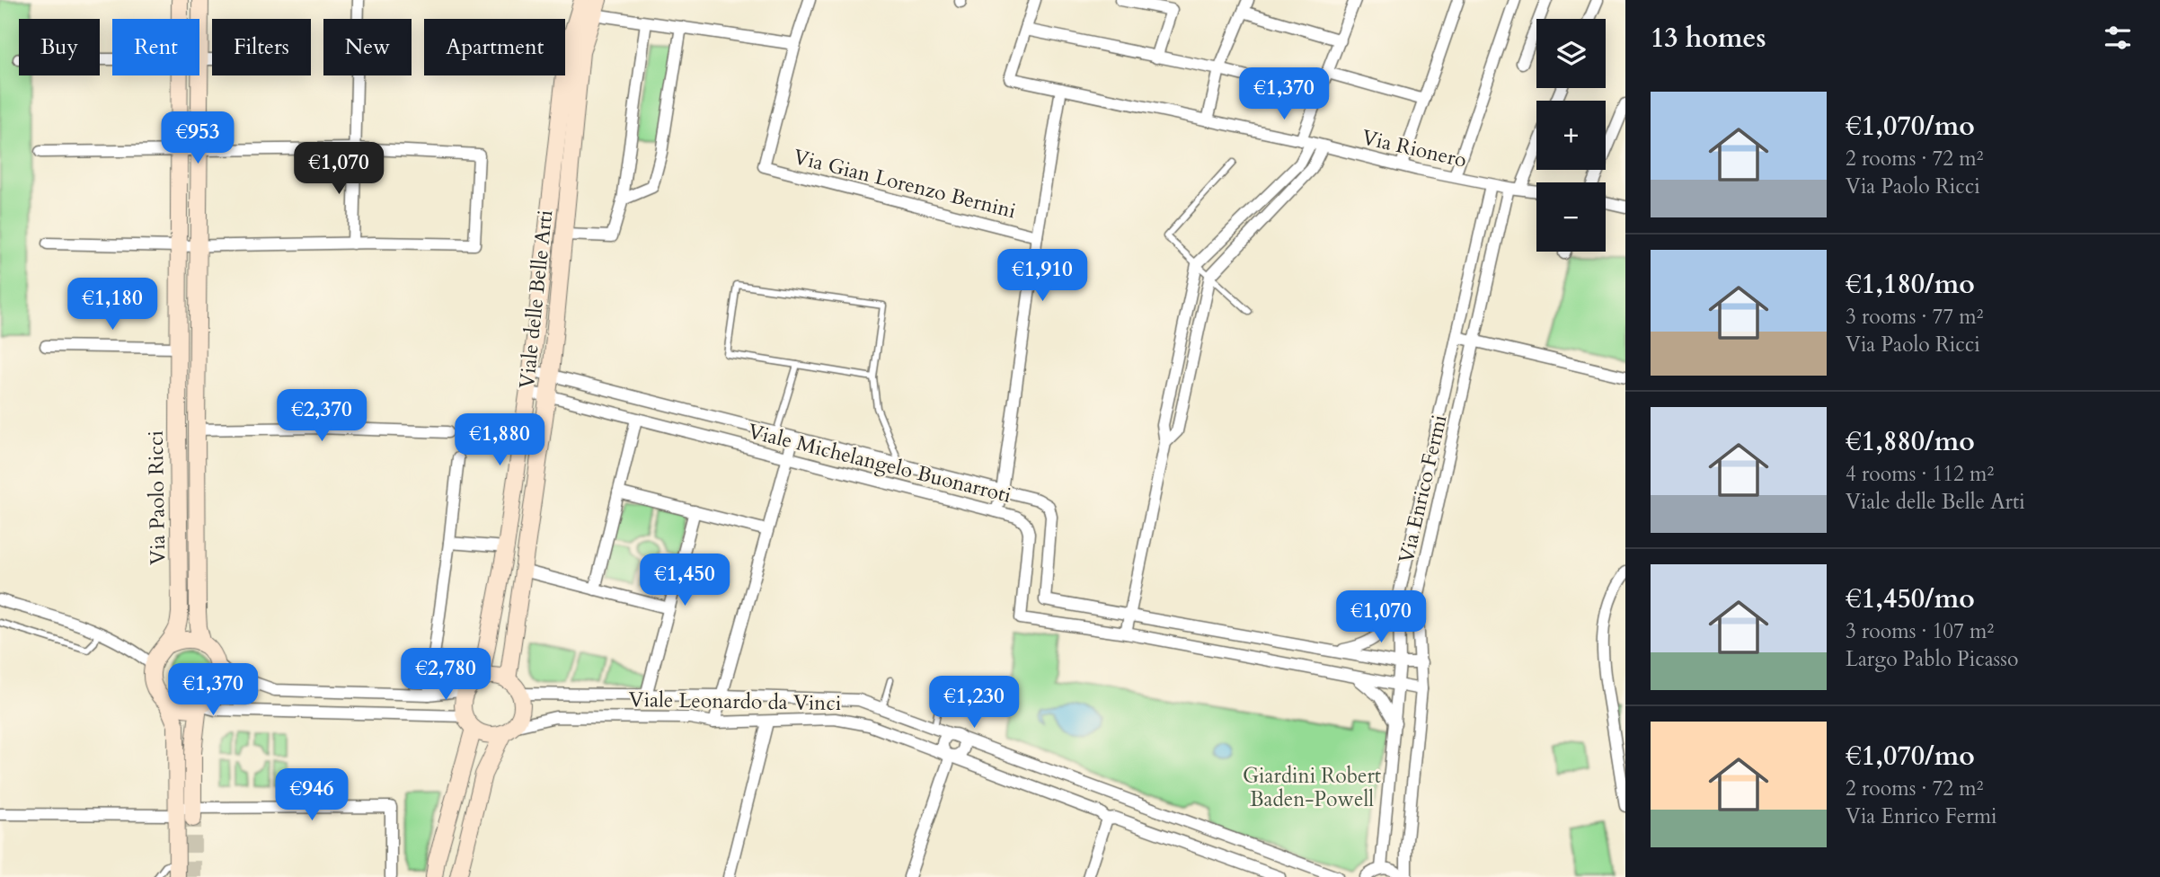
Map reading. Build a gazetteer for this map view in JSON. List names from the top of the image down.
{
  "streets": {
    "street": [
      "Via Rionero",
      "Via Gian Lorenzo Bernini",
      "Viale delle Belle Arti",
      "Viale Michelangelo Buonarroti",
      "Via Enrico Fermi",
      "Via Paolo Ricci",
      "Viale Leonardo da Vinci"
    ]
  },
  "crossings": [
    ["Via Rionero", "Via Enrico Fermi"],
    ["Viale delle Belle Arti", "Viale Michelangelo Buonarroti"],
    ["Viale delle Belle Arti", "Viale Leonardo da Vinci"],
    ["Viale Michelangelo Buonarroti", "Via Enrico Fermi"]
  ],
  "parks": ["Giardini Robert Baden-Powell"],
  "page": {
    "heading": "13 homes",
    "map_buttons": ["+", "−"],
    "chip": [
      "Buy",
      "Rent",
      "Filters",
      "New",
      "Apartment"
    ],
    "price": [
      "€1,370",
      "€953",
      "€1,070",
      "€1,910",
      "€1,180",
      "€2,370",
      "€1,880",
      "€1,450",
      "€1,070",
      "€2,780",
      "€1,370",
      "€1,230",
      "€946"
    ],
    "list": [
      {
        "name": "€1,070/mo",
        "note": "2 rooms · 72 m² · Via Paolo Ricci"
      },
      {
        "name": "€1,180/mo",
        "note": "3 rooms · 77 m² · Via Paolo Ricci"
      },
      {
        "name": "€1,880/mo",
        "note": "4 rooms · 112 m² · Viale delle Belle Arti"
      },
      {
        "name": "€1,450/mo",
        "note": "3 rooms · 107 m² · Largo Pablo Picasso"
      },
      {
        "name": "€1,070/mo",
        "note": "2 rooms · 72 m² · Via Enrico Fermi"
      }
    ]
  }
}
